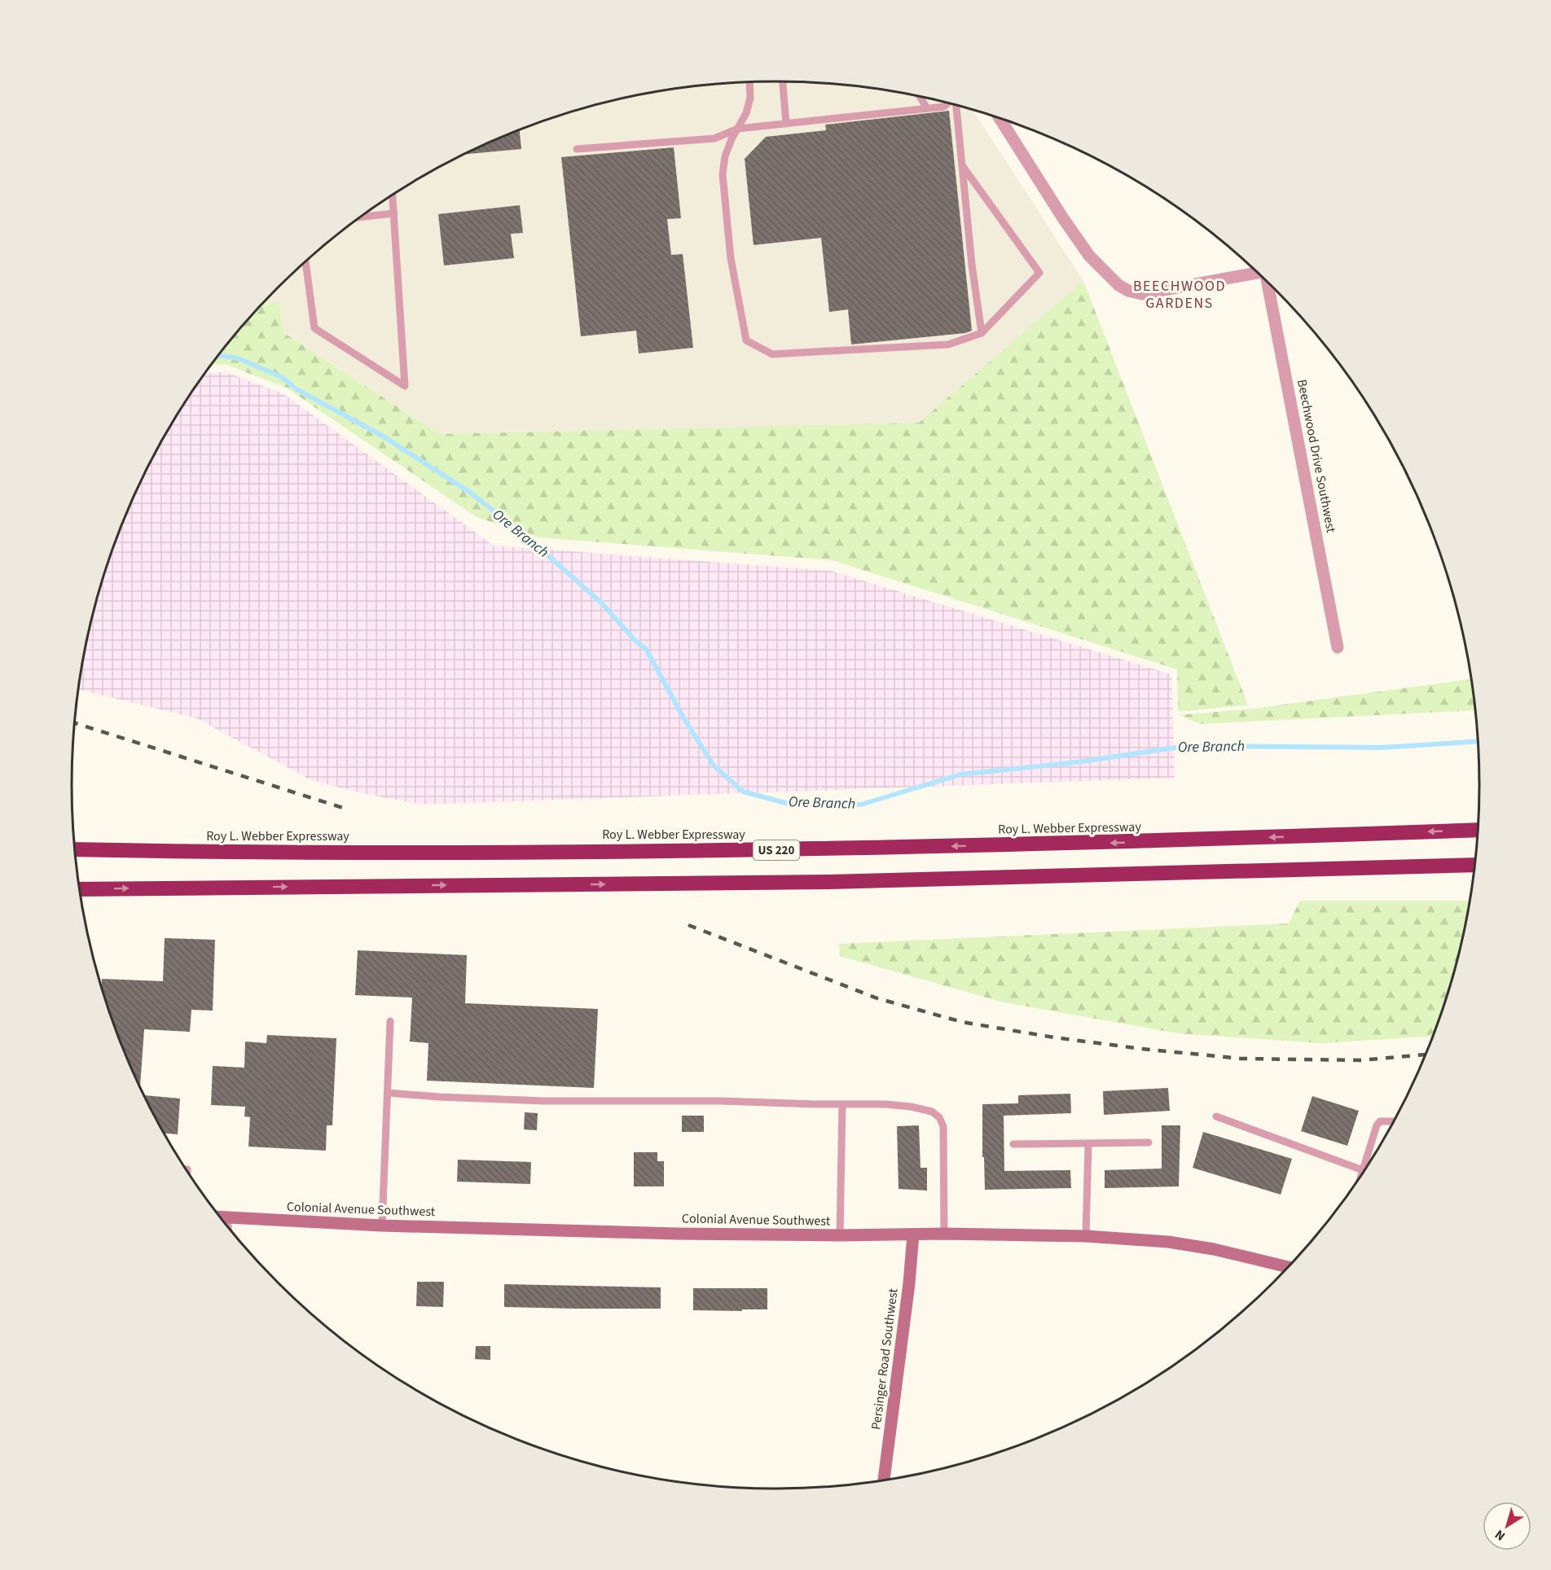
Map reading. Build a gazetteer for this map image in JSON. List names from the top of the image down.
{
  "streets": {
    "highway": ["Roy L. Webber Expressway", "US 220"],
    "main road": ["Colonial Avenue Southwest", "Persinger Road Southwest"],
    "street": ["Beechwood Drive Southwest"]
  },
  "crossings": [
    ["Colonial Avenue Southwest", "Persinger Road Southwest"]
  ],
  "districts": ["BEECHWOOD GARDENS"],
  "water": ["Ore Branch"],
  "north": "bottom left"
}
